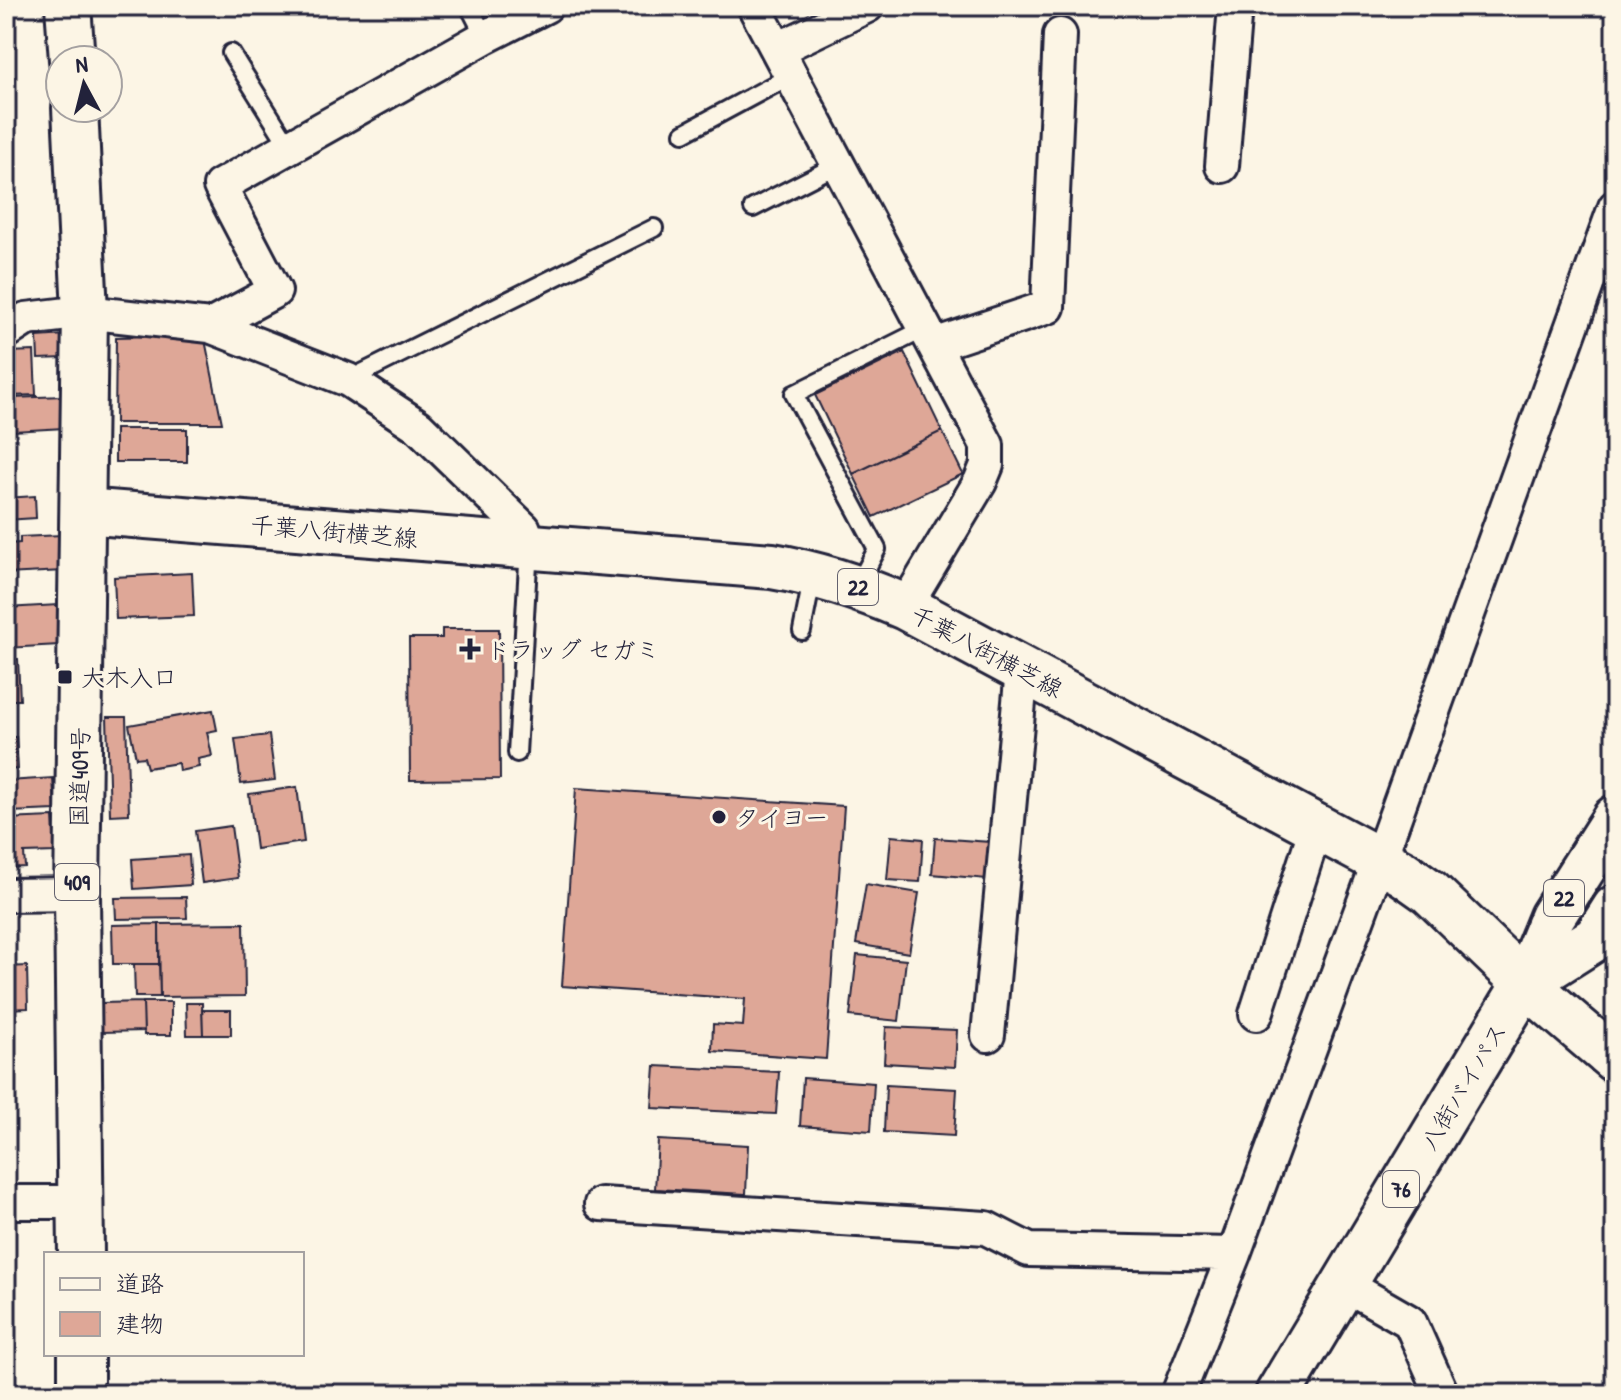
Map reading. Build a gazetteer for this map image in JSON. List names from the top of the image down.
{
  "streets": {
    "main road": [
      "千葉八街横芝線",
      "22",
      "国道409号",
      "409",
      "八街バイパス",
      "76"
    ]
  },
  "crossings": [
    ["千葉八街横芝線", "国道409号"],
    ["千葉八街横芝線", "八街バイパス"]
  ],
  "places": {
    "health": ["ドラッグ セガミ"],
    "transit": ["大木入口"],
    "other": ["タイヨー"]
  },
  "legend": ["道路", "建物"],
  "north": "top"
}
